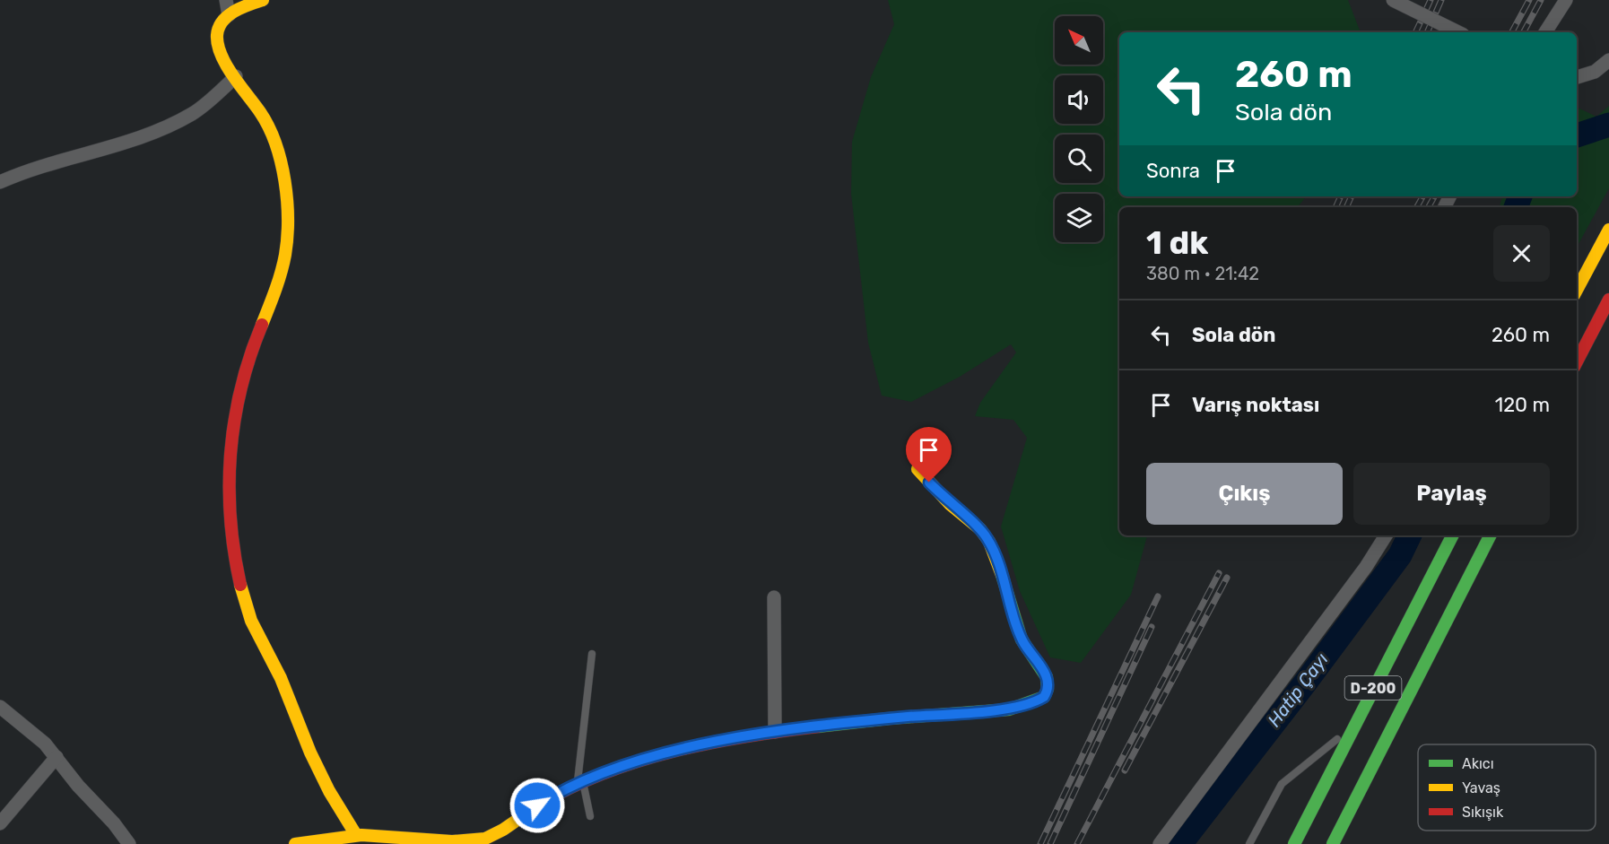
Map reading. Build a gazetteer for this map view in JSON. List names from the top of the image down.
{
  "streets": {
    "main road": ["D-200"]
  },
  "water": ["Hatip Çayı"],
  "legend": ["Akıcı", "Yavaş", "Sıkışık"],
  "north": "top left",
  "page": {
    "turn": ["260 m", "Sola dön"],
    "then": "Sonra",
    "heading": ["1 dk", "380 m · 21:42"],
    "list": [
      {
        "name": "Sola dön",
        "value": "260 m"
      },
      {
        "name": "Varış noktası",
        "value": "120 m"
      }
    ],
    "buttons": ["Çıkış", "Paylaş"]
  }
}
